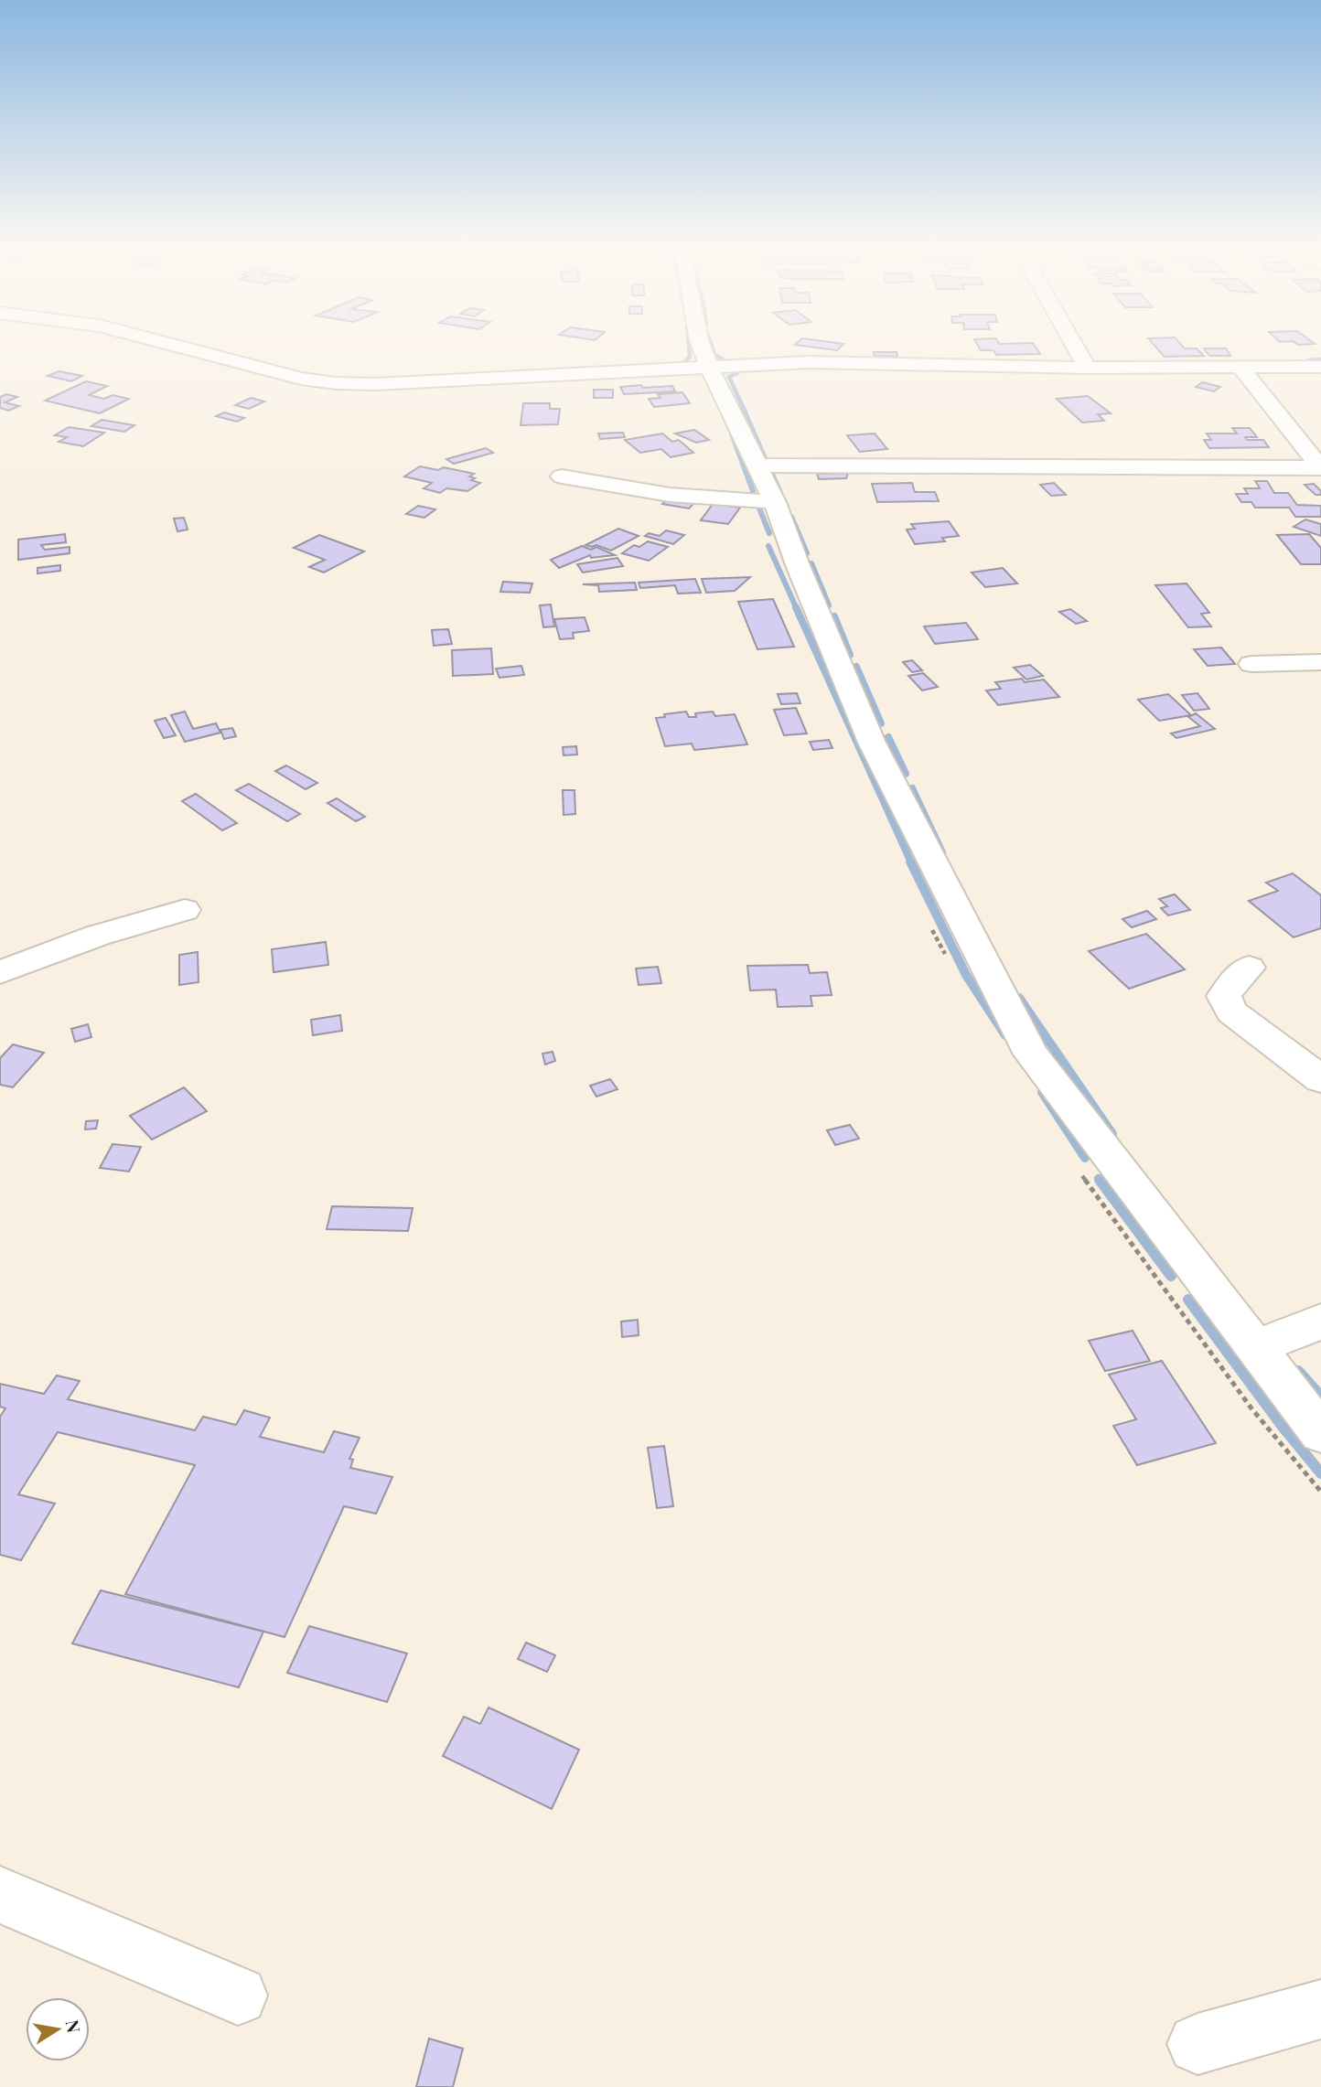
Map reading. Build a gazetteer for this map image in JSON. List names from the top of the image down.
{
  "north": "right"
}
